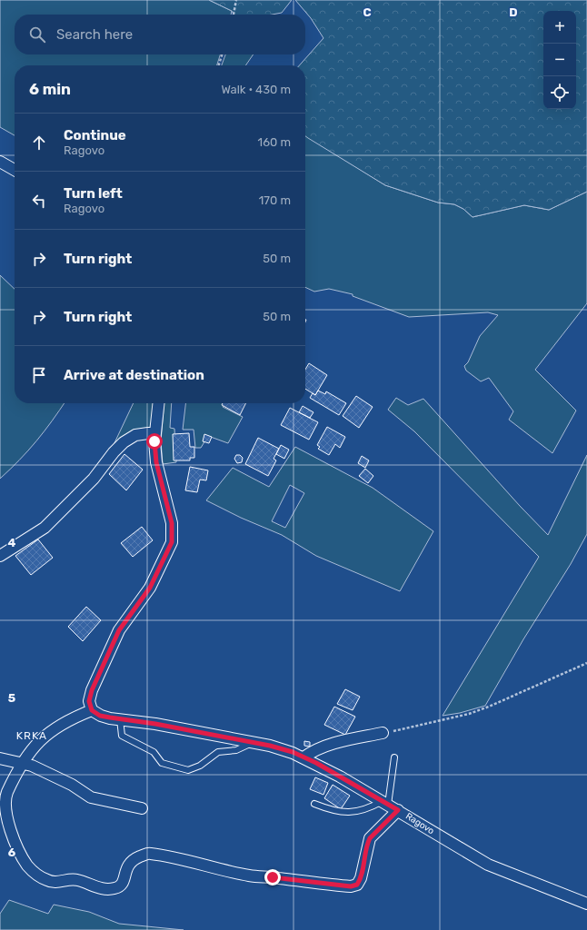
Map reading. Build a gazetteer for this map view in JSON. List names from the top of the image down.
{
  "streets": {
    "street": ["Ragovo"]
  },
  "districts": ["KRKA"],
  "page": {
    "map_buttons": ["+", "−"],
    "search": "Search here",
    "heading": ["6 min", "Walk · 430 m"],
    "list": [
      ["Continue", "Ragovo", "160 m"],
      ["Turn left", "Ragovo", "170 m"],
      ["Turn right", "50 m"],
      ["Turn right", "50 m"],
      "Arrive at destination"
    ]
  },
  "grid": {
    "columns": ["C", "D"],
    "rows": ["4", "5", "6"]
  }
}
